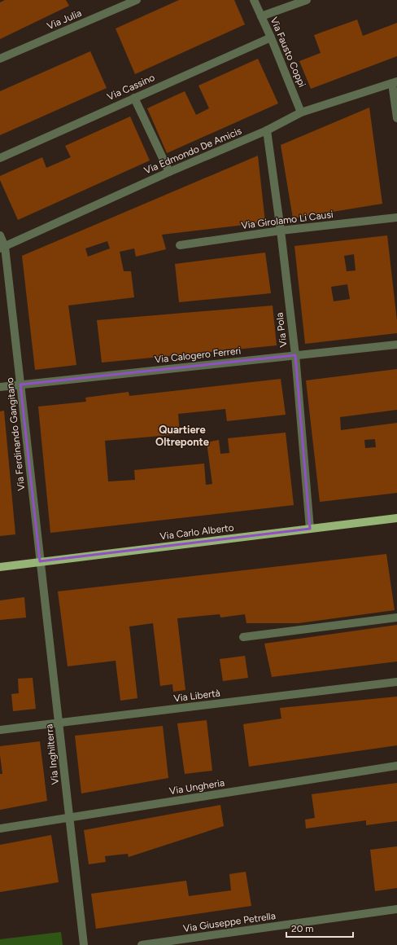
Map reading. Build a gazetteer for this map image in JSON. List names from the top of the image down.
{
  "streets": {
    "main road": ["Via Carlo Alberto"],
    "street": [
      "Via Julia",
      "Via Fausto Coppi",
      "Via Cassino",
      "Via Edmondo De Amicis",
      "Via Girolamo Li Causi",
      "Via Pola",
      "Via Calogero Ferreri",
      "Via Ferdinando Gangitano",
      "Via Libertà",
      "Via Inghilterra",
      "Via Ungheria",
      "Via Giuseppe Petrella"
    ]
  },
  "crossings": [
    ["Via Fausto Coppi", "Via Cassino"],
    ["Via Fausto Coppi", "Via Edmondo De Amicis"],
    ["Via Edmondo De Amicis", "Via Pola"],
    ["Via Edmondo De Amicis", "Via Ferdinando Gangitano"],
    ["Via Girolamo Li Causi", "Via Pola"],
    ["Via Pola", "Via Calogero Ferreri"],
    ["Via Pola", "Via Carlo Alberto"],
    ["Via Calogero Ferreri", "Via Ferdinando Gangitano"],
    ["Via Ferdinando Gangitano", "Via Carlo Alberto"],
    ["Via Ferdinando Gangitano", "Via Inghilterra"],
    ["Via Carlo Alberto", "Via Inghilterra"],
    ["Via Libertà", "Via Inghilterra"],
    ["Via Inghilterra", "Via Ungheria"]
  ],
  "districts": ["Quartiere Oltreponte"],
  "scale_bar": "20 m"
}
